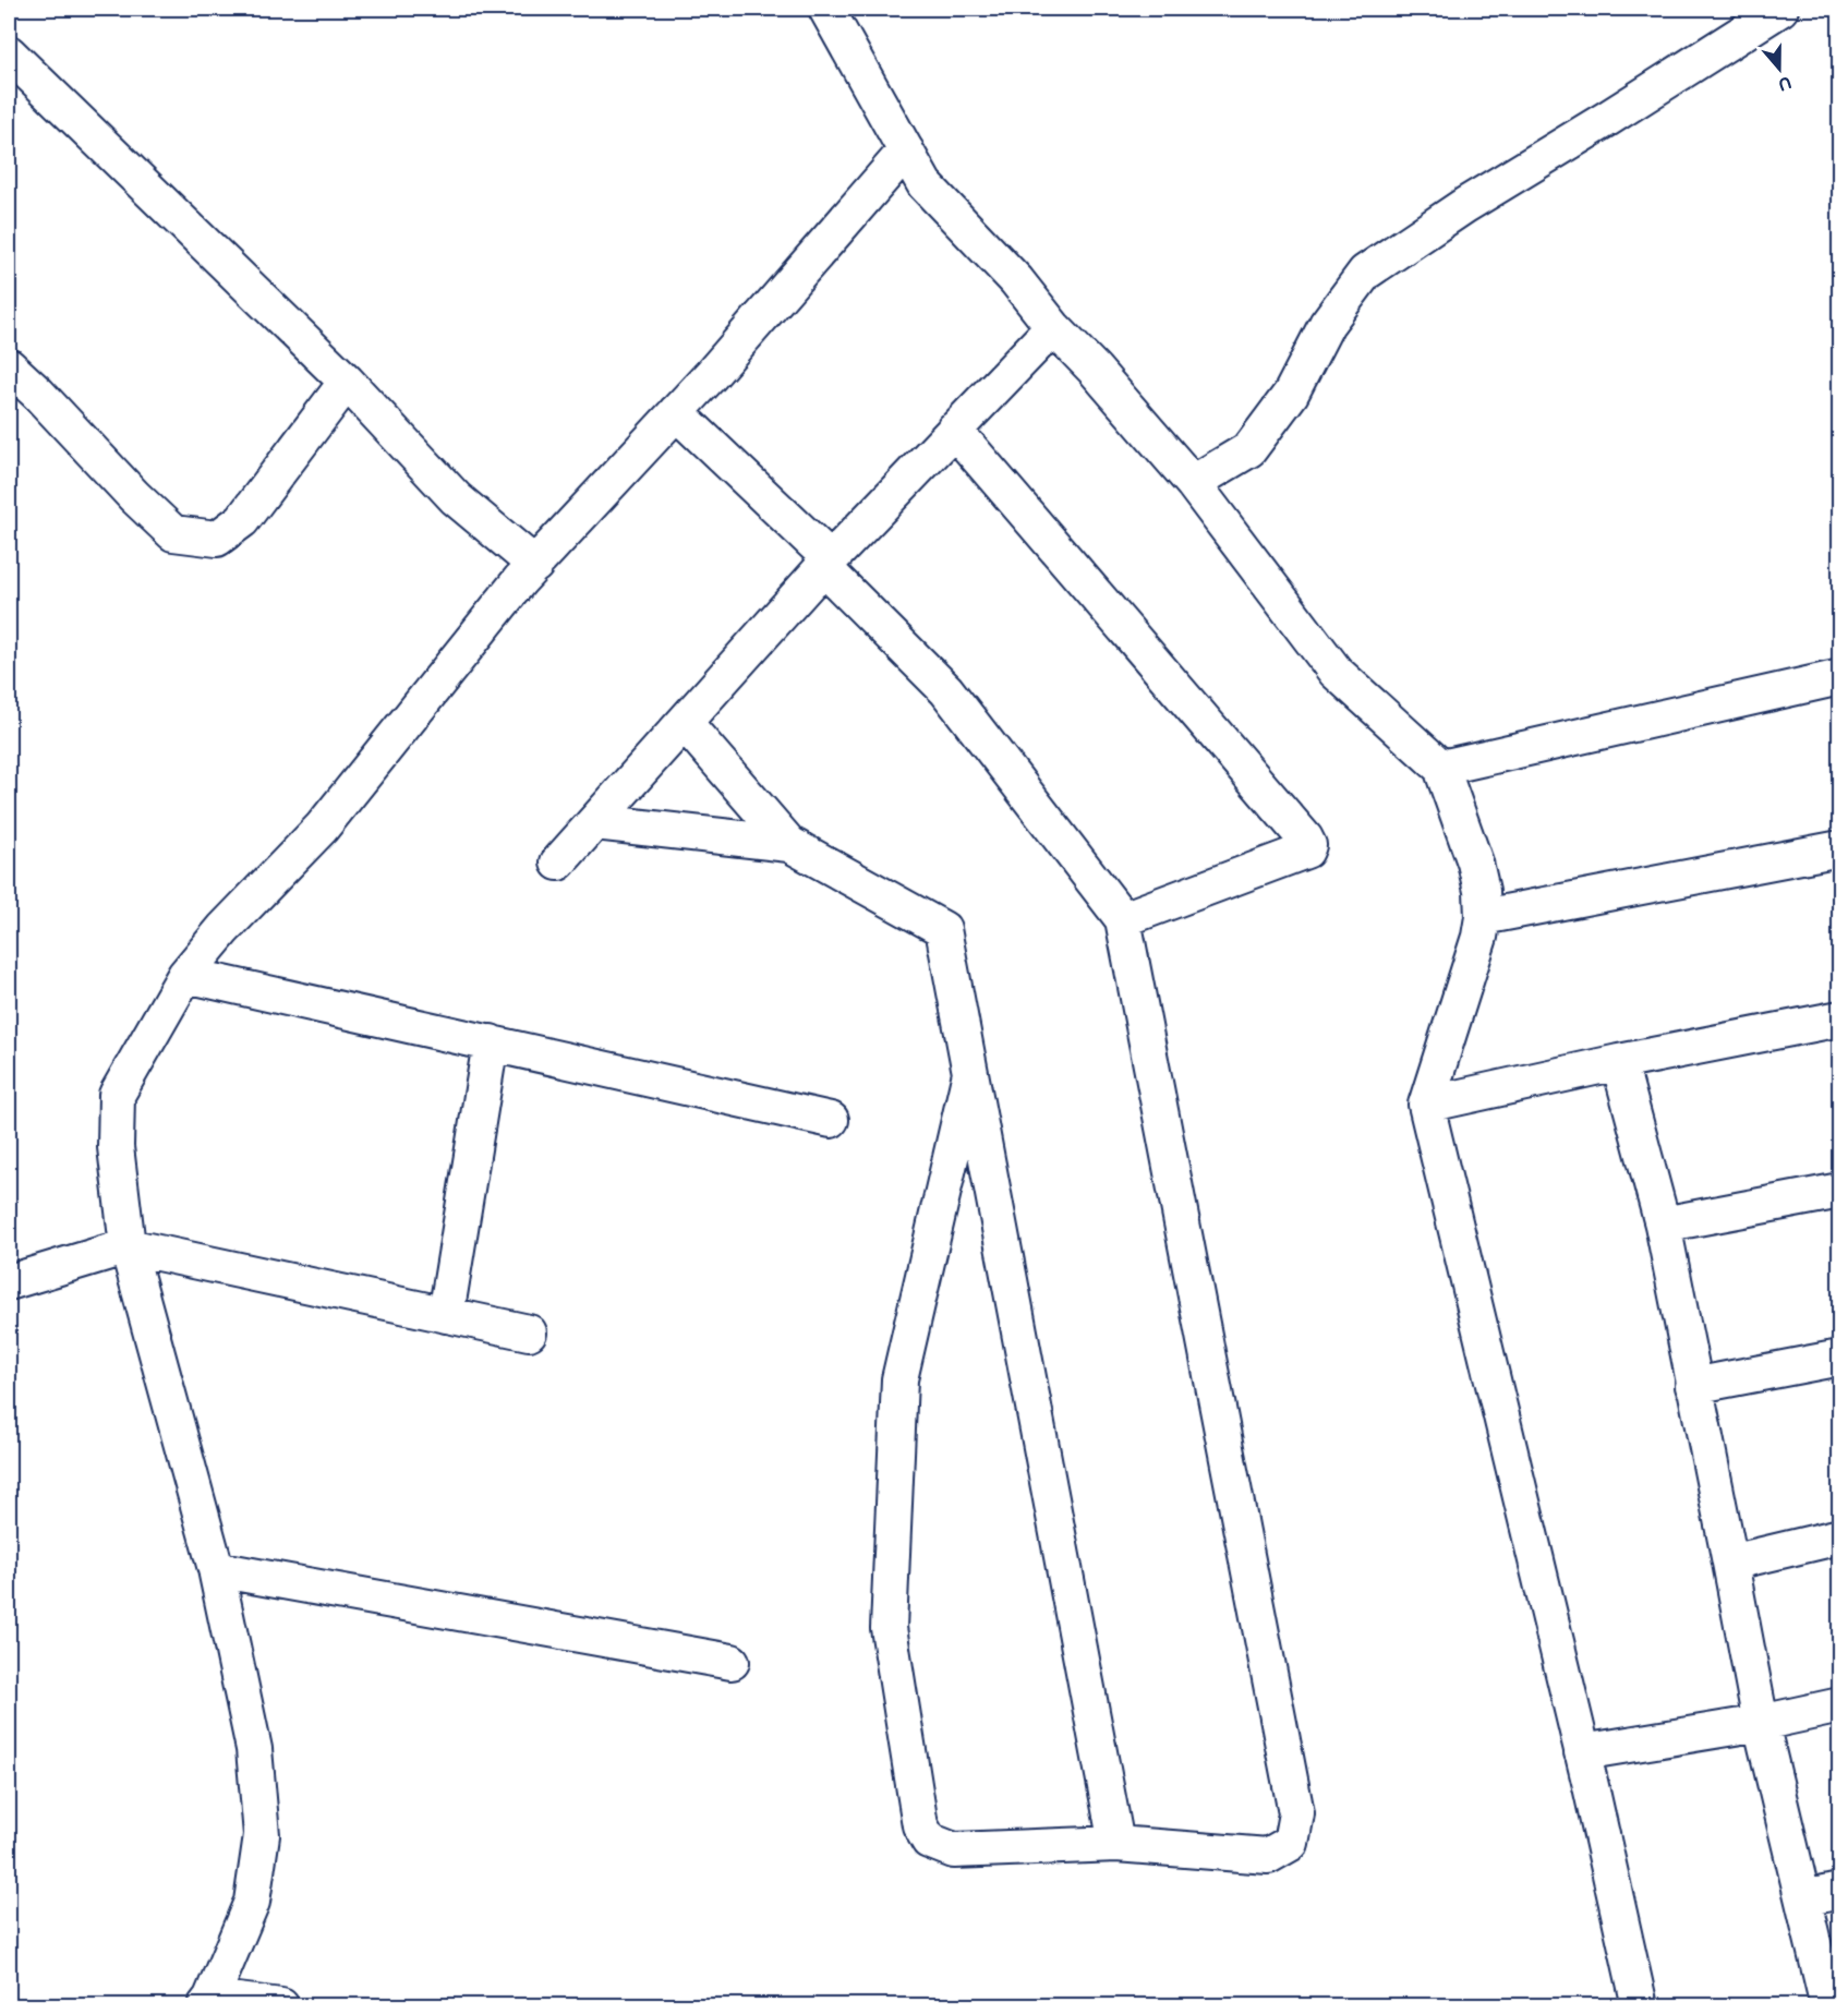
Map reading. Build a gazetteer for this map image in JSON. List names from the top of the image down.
{
  "north": "bottom"
}
